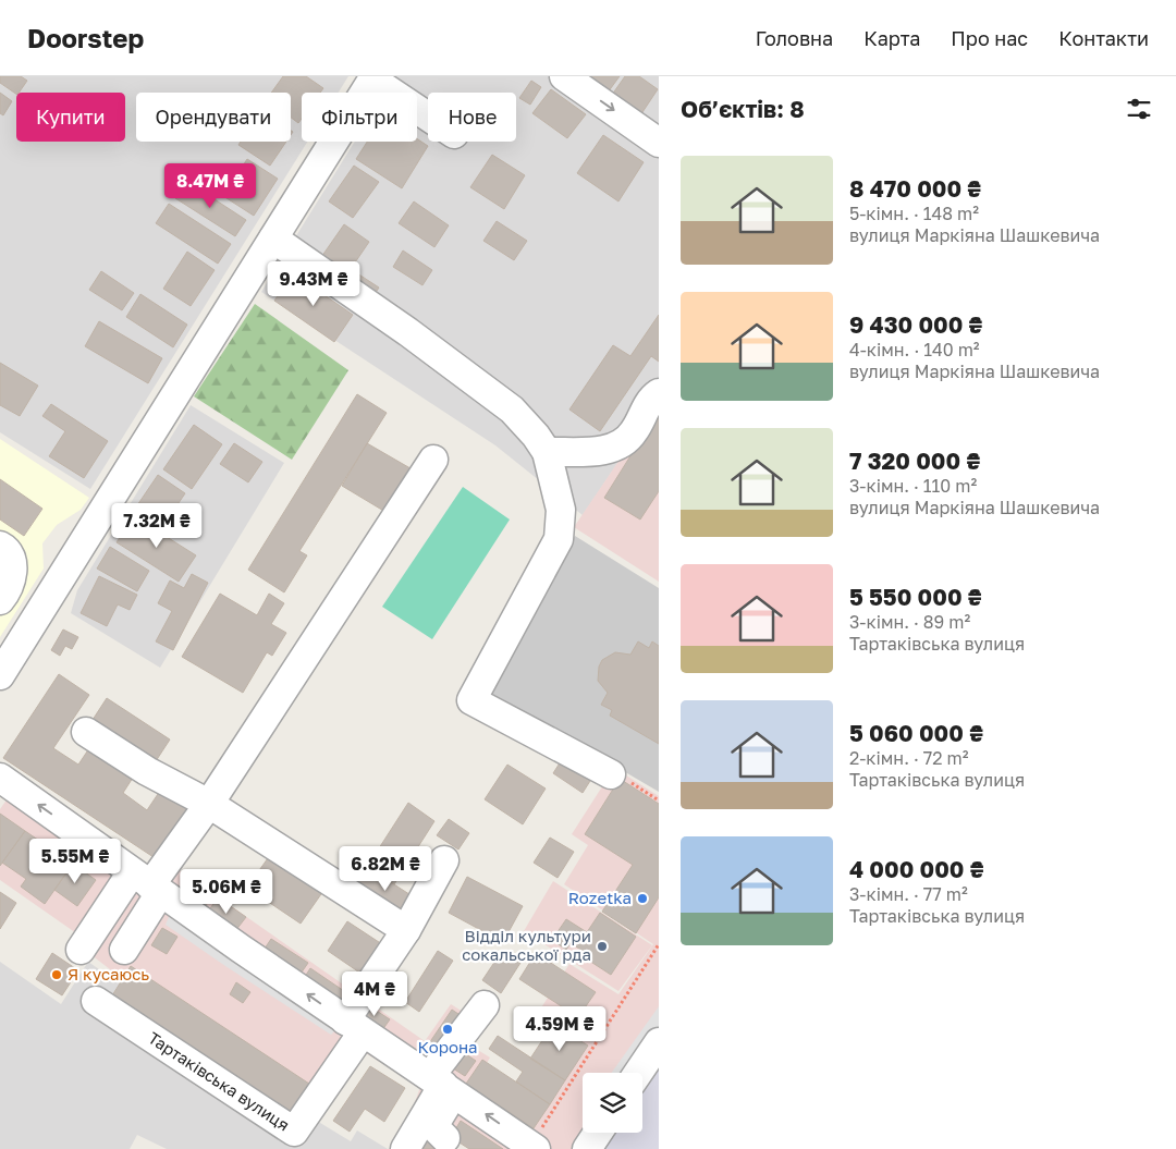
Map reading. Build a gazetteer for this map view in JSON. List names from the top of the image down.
{
  "streets": {
    "street": ["Тартаківська вулиця"]
  },
  "places": [
    "Rozetka",
    "Відділ культури сокальської рда",
    "Я кусаюсь",
    "Корона"
  ],
  "page": {
    "header": "Doorstep",
    "nav": [
      "Головна",
      "Карта",
      "Про нас",
      "Контакти"
    ],
    "heading": "Об’єктів: 8",
    "chip": [
      "Купити",
      "Орендувати",
      "Фільтри",
      "Нове"
    ],
    "list": [
      {
        "name": "8 470 000 ₴",
        "note": "5-кімн. · 148 m² · вулиця Маркіяна Шашкевича"
      },
      {
        "name": "9 430 000 ₴",
        "note": "4-кімн. · 140 m² · вулиця Маркіяна Шашкевича"
      },
      {
        "name": "7 320 000 ₴",
        "note": "3-кімн. · 110 m² · вулиця Маркіяна Шашкевича"
      },
      {
        "name": "5 550 000 ₴",
        "note": "3-кімн. · 89 m² · Тартаківська вулиця"
      },
      {
        "name": "5 060 000 ₴",
        "note": "2-кімн. · 72 m² · Тартаківська вулиця"
      },
      {
        "name": "4 000 000 ₴",
        "note": "3-кімн. · 77 m² · Тартаківська вулиця"
      }
    ],
    "price": [
      "8.47M ₴",
      "9.43M ₴",
      "7.32M ₴",
      "5.55M ₴",
      "6.82M ₴",
      "5.06M ₴",
      "4M ₴",
      "4.59M ₴"
    ]
  }
}
